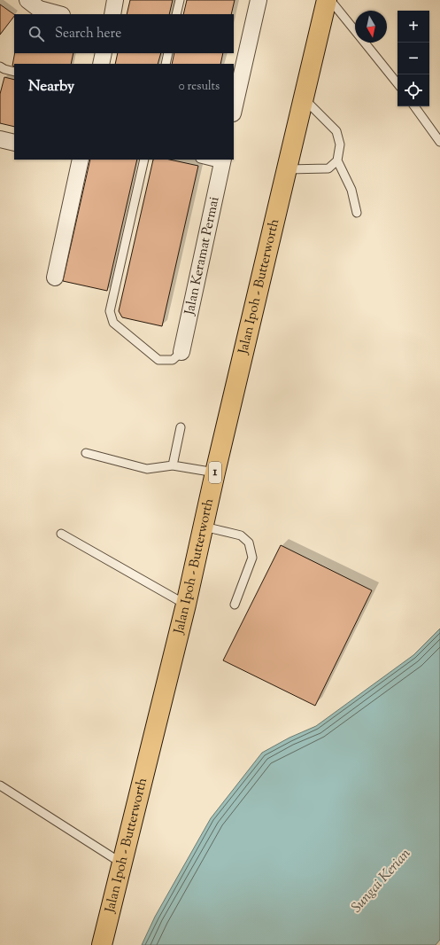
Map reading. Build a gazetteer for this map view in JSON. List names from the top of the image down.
{
  "streets": {
    "highway": ["Jalan Ipoh - Butterworth", "1"],
    "street": ["Jalan Keramat Permai"]
  },
  "water": ["Sungai Kerian"],
  "north": "bottom",
  "page": {
    "map_buttons": ["+", "−"],
    "search": "Search here",
    "heading": ["Nearby", "0 results"]
  }
}
